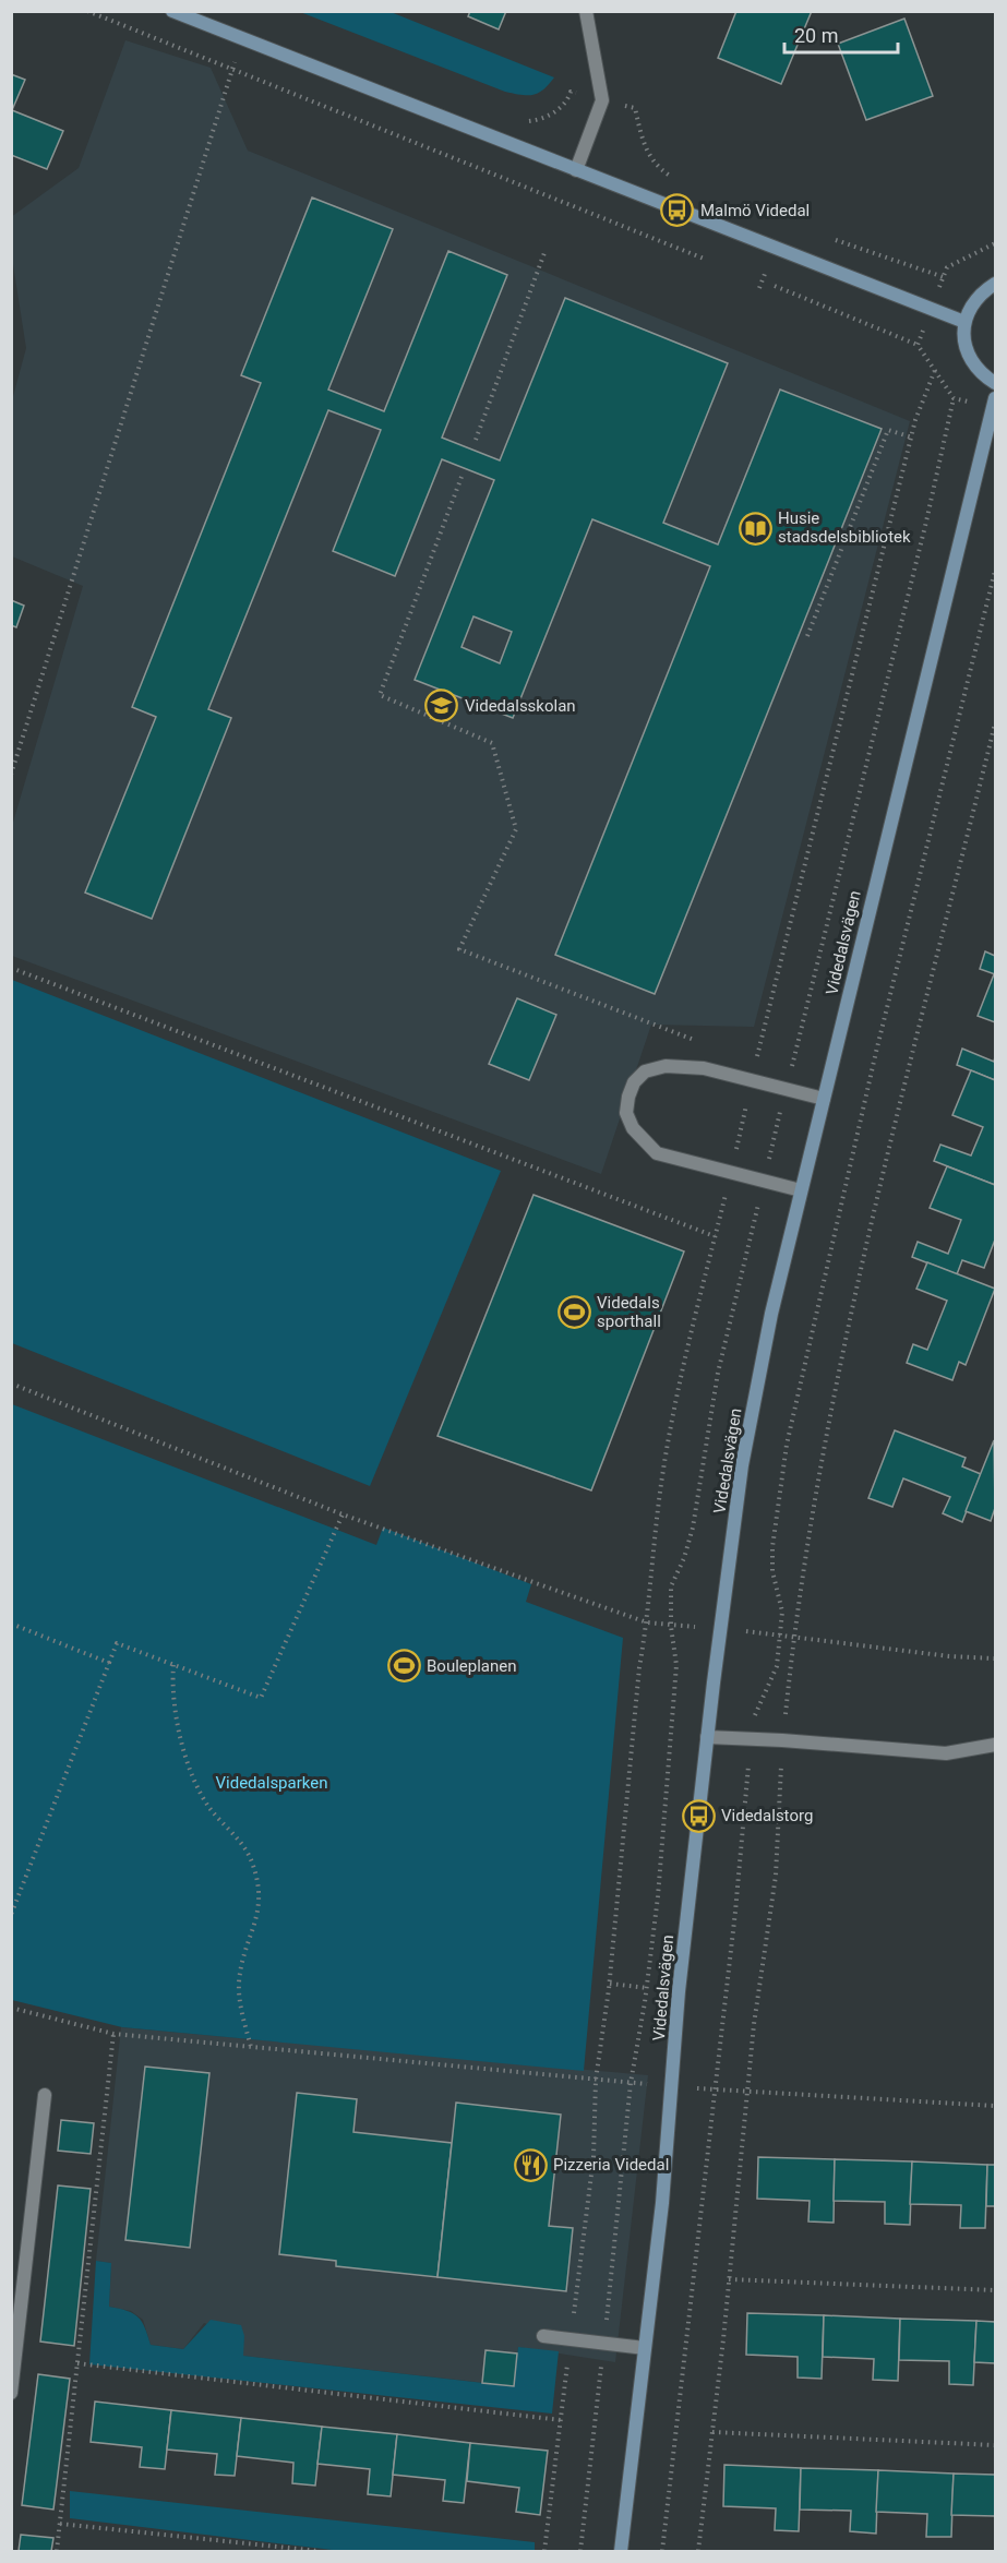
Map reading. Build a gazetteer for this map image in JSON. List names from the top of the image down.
{
  "streets": {
    "street": ["Videdalsvägen"]
  },
  "parks": ["Videdalsparken"],
  "places": {
    "bus stop": ["Malmö Videdal", "Videdalstorg"],
    "library": ["Husie stadsdelsbibliotek"],
    "school or university": ["Videdalsskolan"],
    "sports": ["Videdals sporthall", "Bouleplanen"],
    "restaurant": ["Pizzeria Videdal"]
  },
  "scale_bar": "20 m"
}
